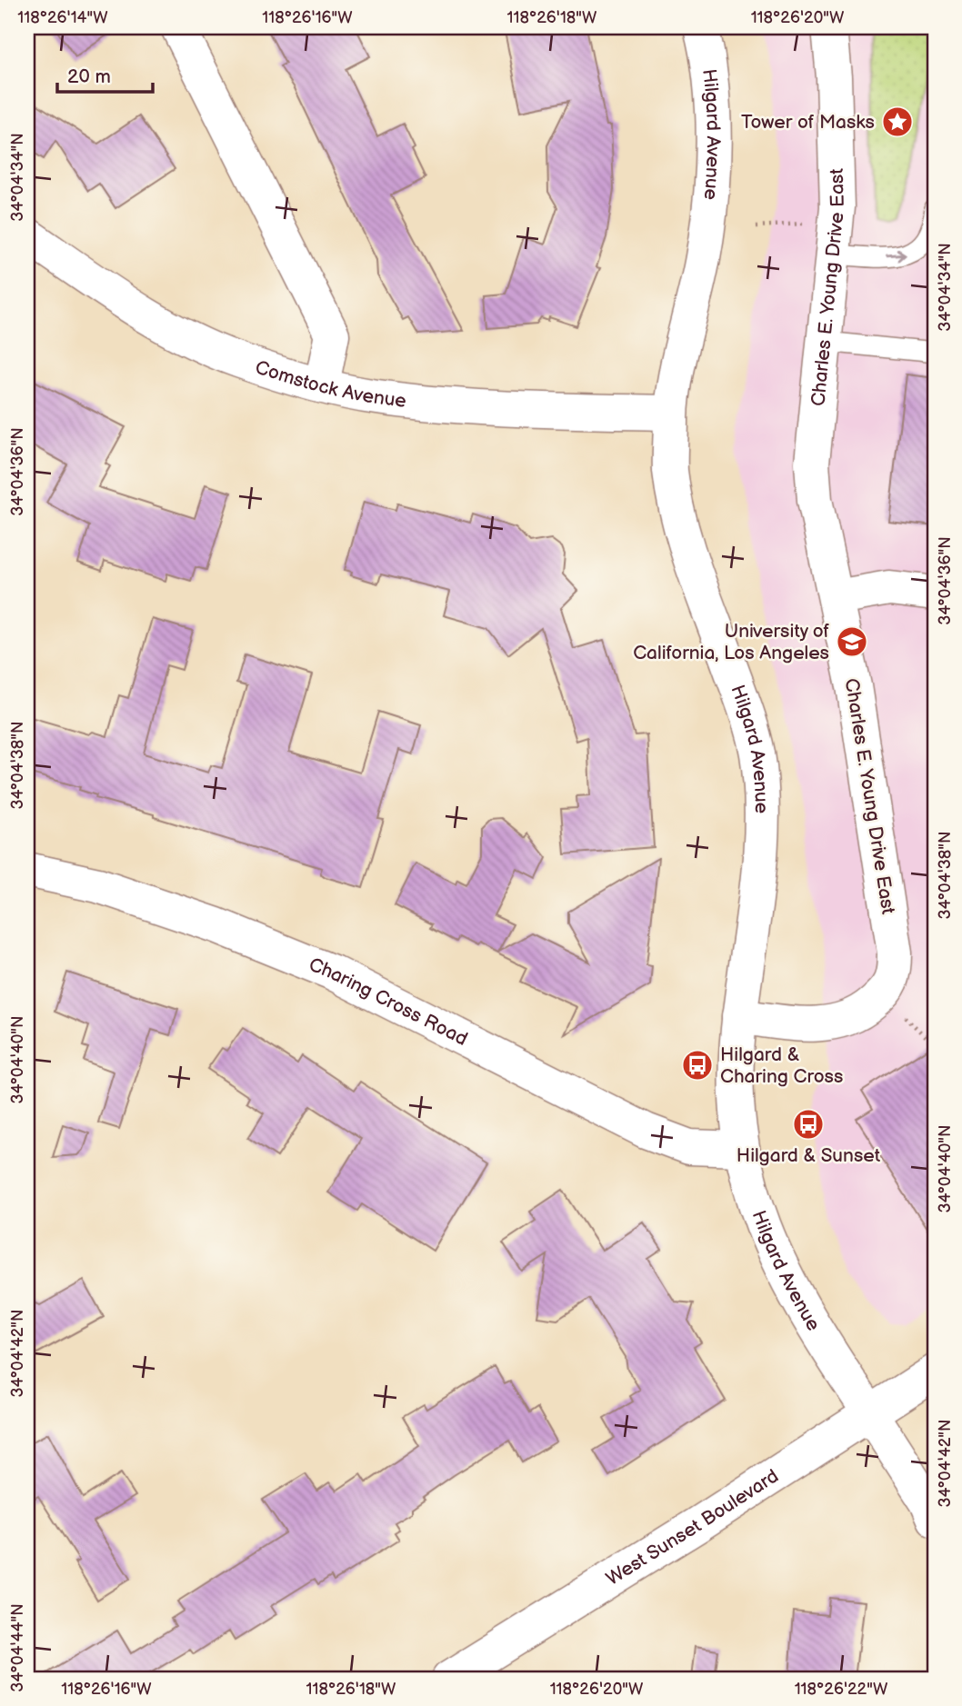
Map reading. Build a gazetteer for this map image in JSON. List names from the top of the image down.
{
  "streets": {
    "street": [
      "Hilgard Avenue",
      "Charles E. Young Drive East",
      "Comstock Avenue",
      "Charing Cross Road",
      "West Sunset Boulevard"
    ]
  },
  "crossings": [
    ["Hilgard Avenue", "Charles E. Young Drive East"],
    ["Hilgard Avenue", "Comstock Avenue"],
    ["Hilgard Avenue", "Charing Cross Road"],
    ["Hilgard Avenue", "West Sunset Boulevard"]
  ],
  "places": {
    "place": ["Tower of Masks"],
    "school or university": ["University of California, Los Angeles"],
    "bus stop": ["Hilgard & Charing Cross", "Hilgard & Sunset"]
  },
  "scale_bar": "20 m",
  "coordinates": [
    "118°26'14\"W",
    "118°26'16\"W",
    "118°26'18\"W",
    "118°26'20\"W",
    "34°04'34\"N",
    "34°04'36\"N",
    "34°04'38\"N",
    "34°04'40\"N",
    "34°04'42\"N",
    "34°04'44\"N",
    "118°26'22\"W"
  ]
}
